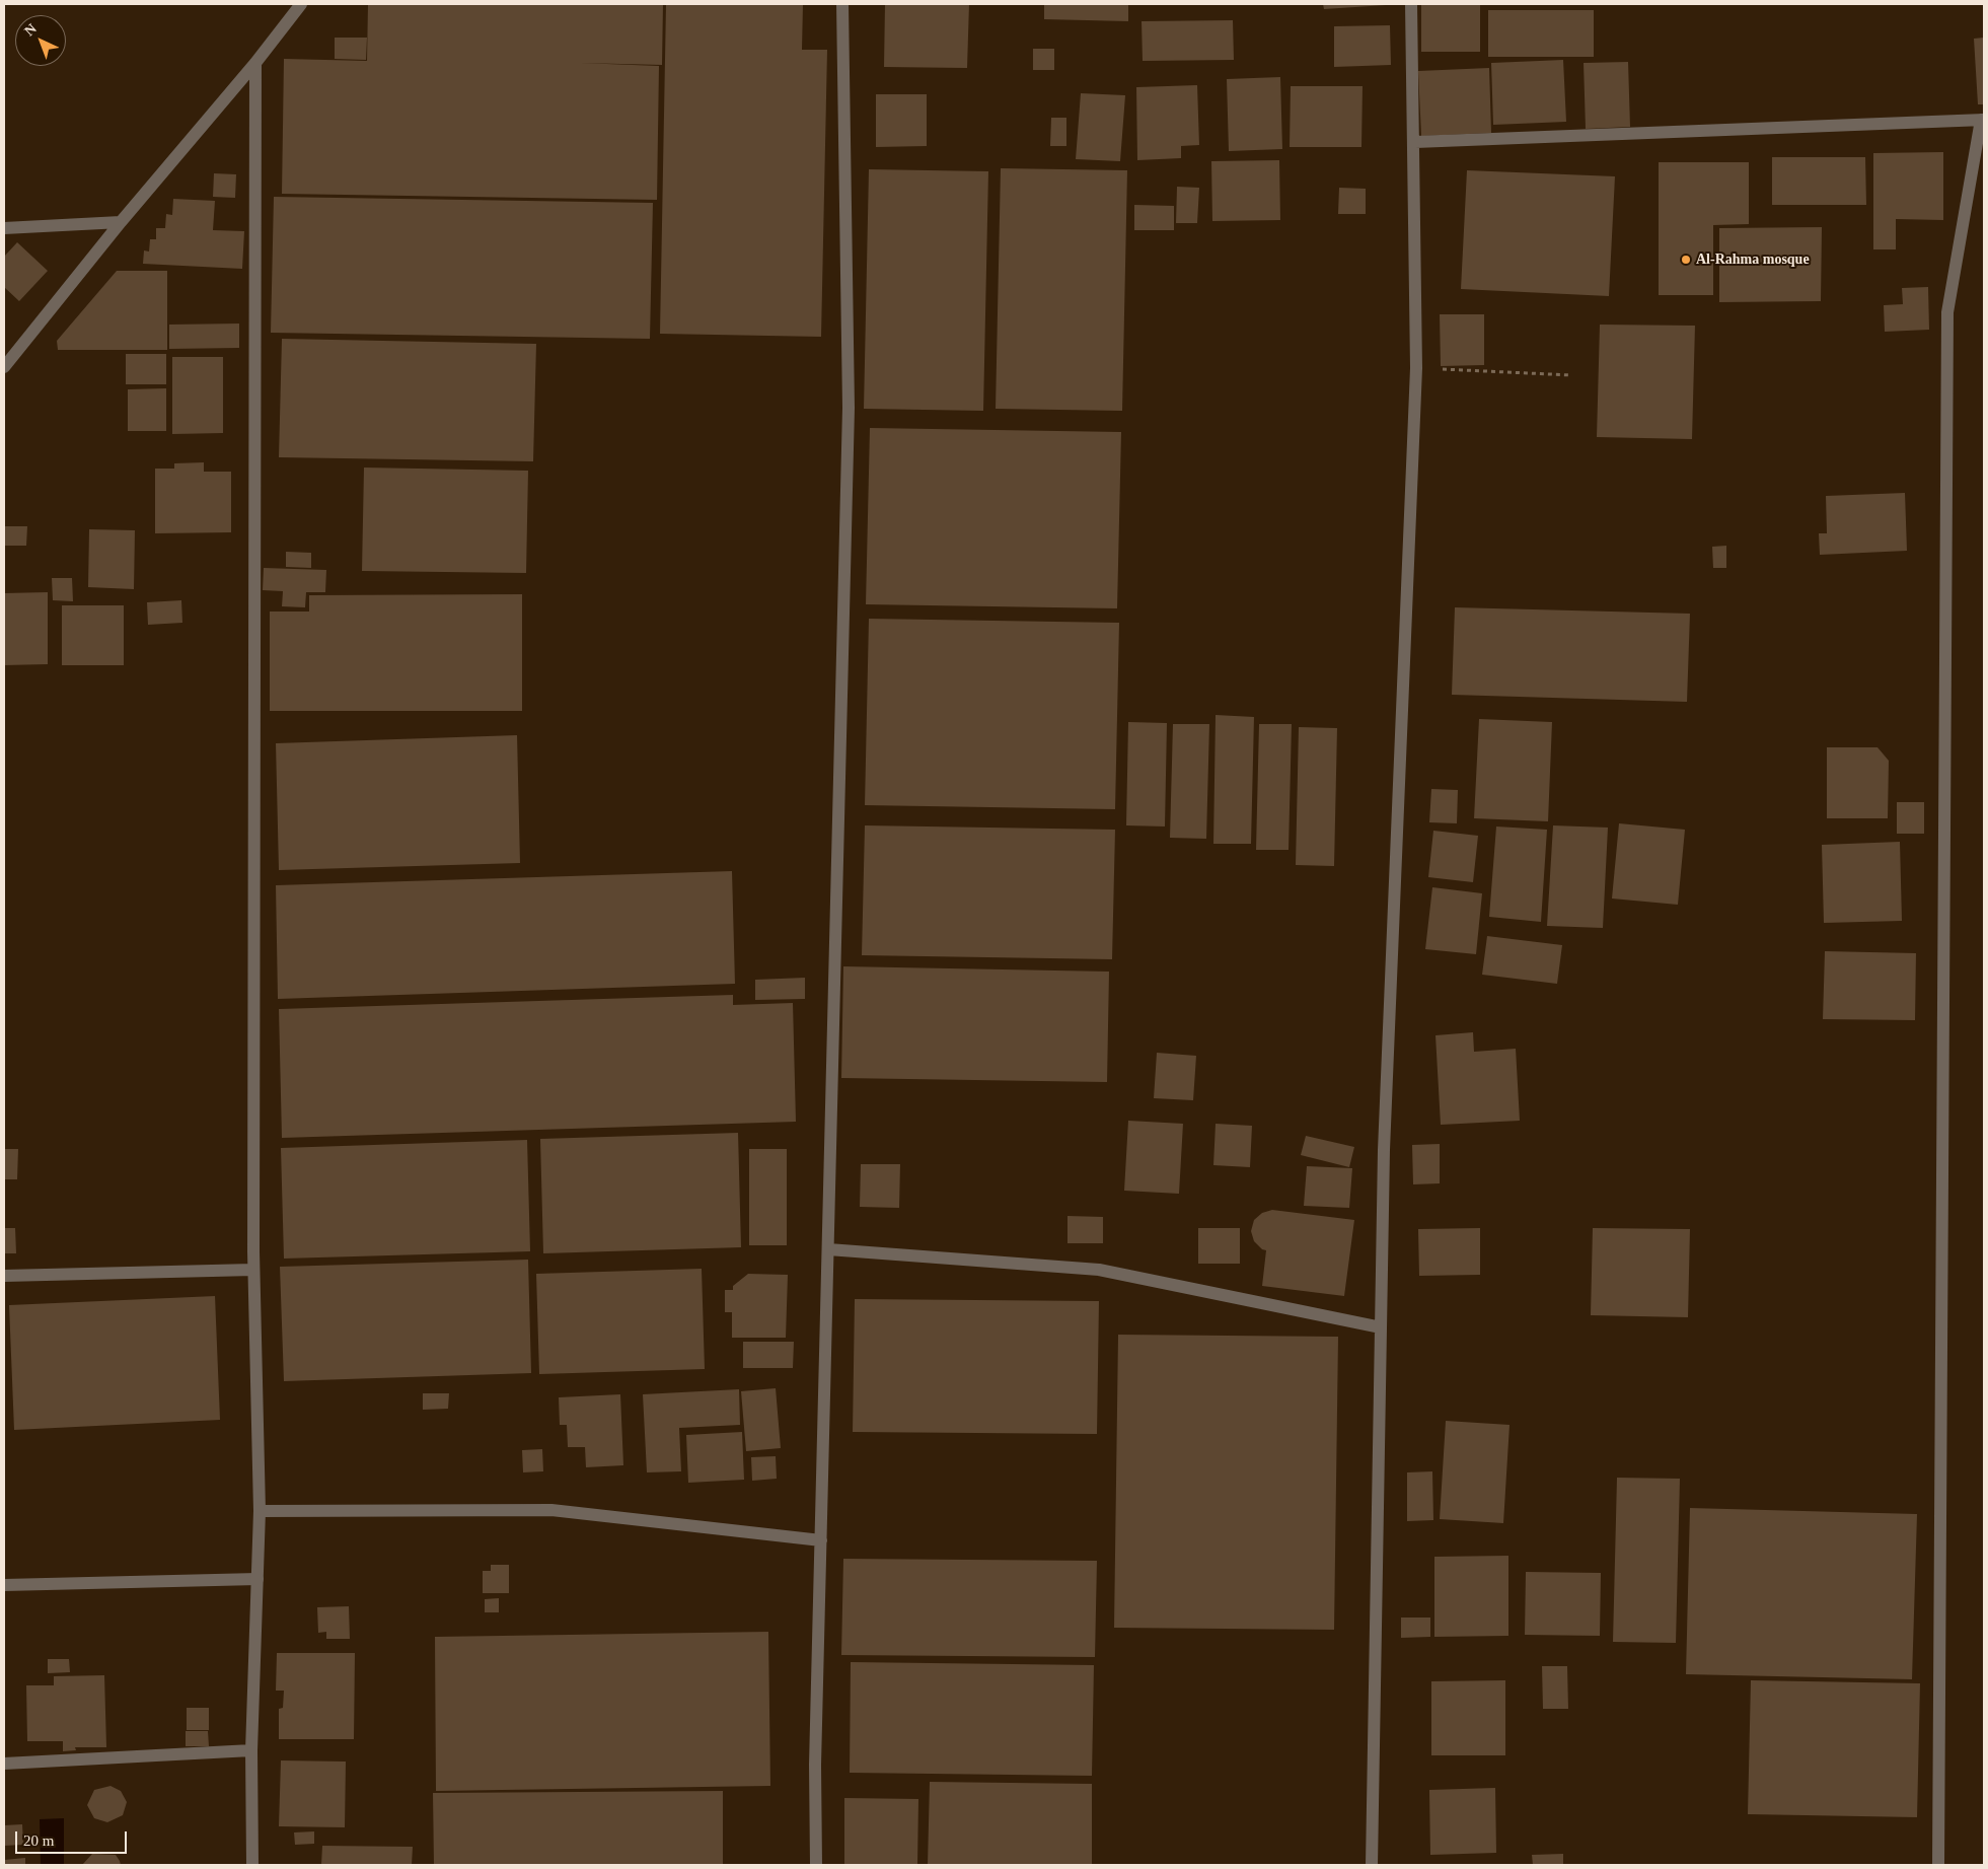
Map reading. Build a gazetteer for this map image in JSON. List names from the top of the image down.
{
  "places": ["Al-Rahma mosque"],
  "scale_bar": "20 m",
  "north": "top left"
}
